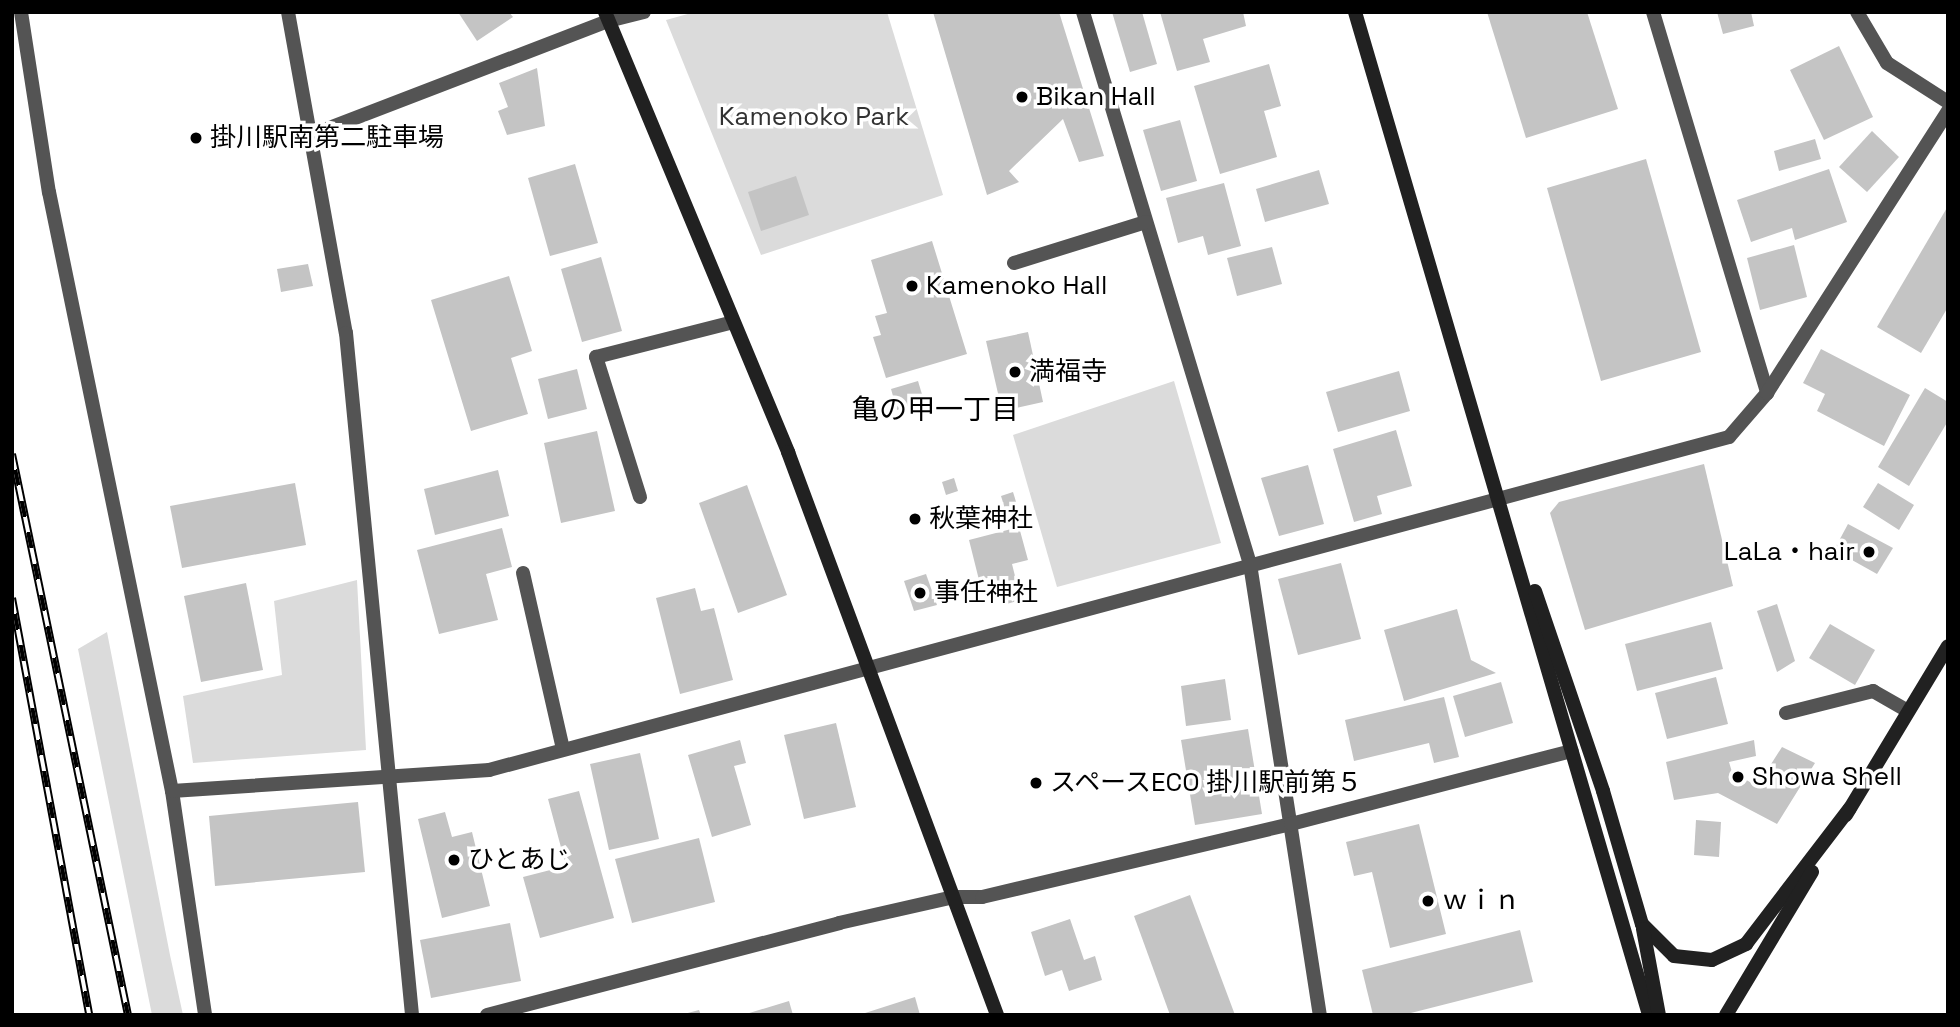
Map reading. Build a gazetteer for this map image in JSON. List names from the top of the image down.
{
  "districts": ["亀の甲一丁目"],
  "parks": ["Kamenoko Park"],
  "places": [
    "Bikan Hall",
    "掛川駅南第二駐車場",
    "Kamenoko Hall",
    "満福寺",
    "秋葉神社",
    "LaLa・hair",
    "事任神社",
    "Showa Shell",
    "スペースECO 掛川駅前第５",
    "ひとあじ",
    "ｗｉｎ"
  ]
}
